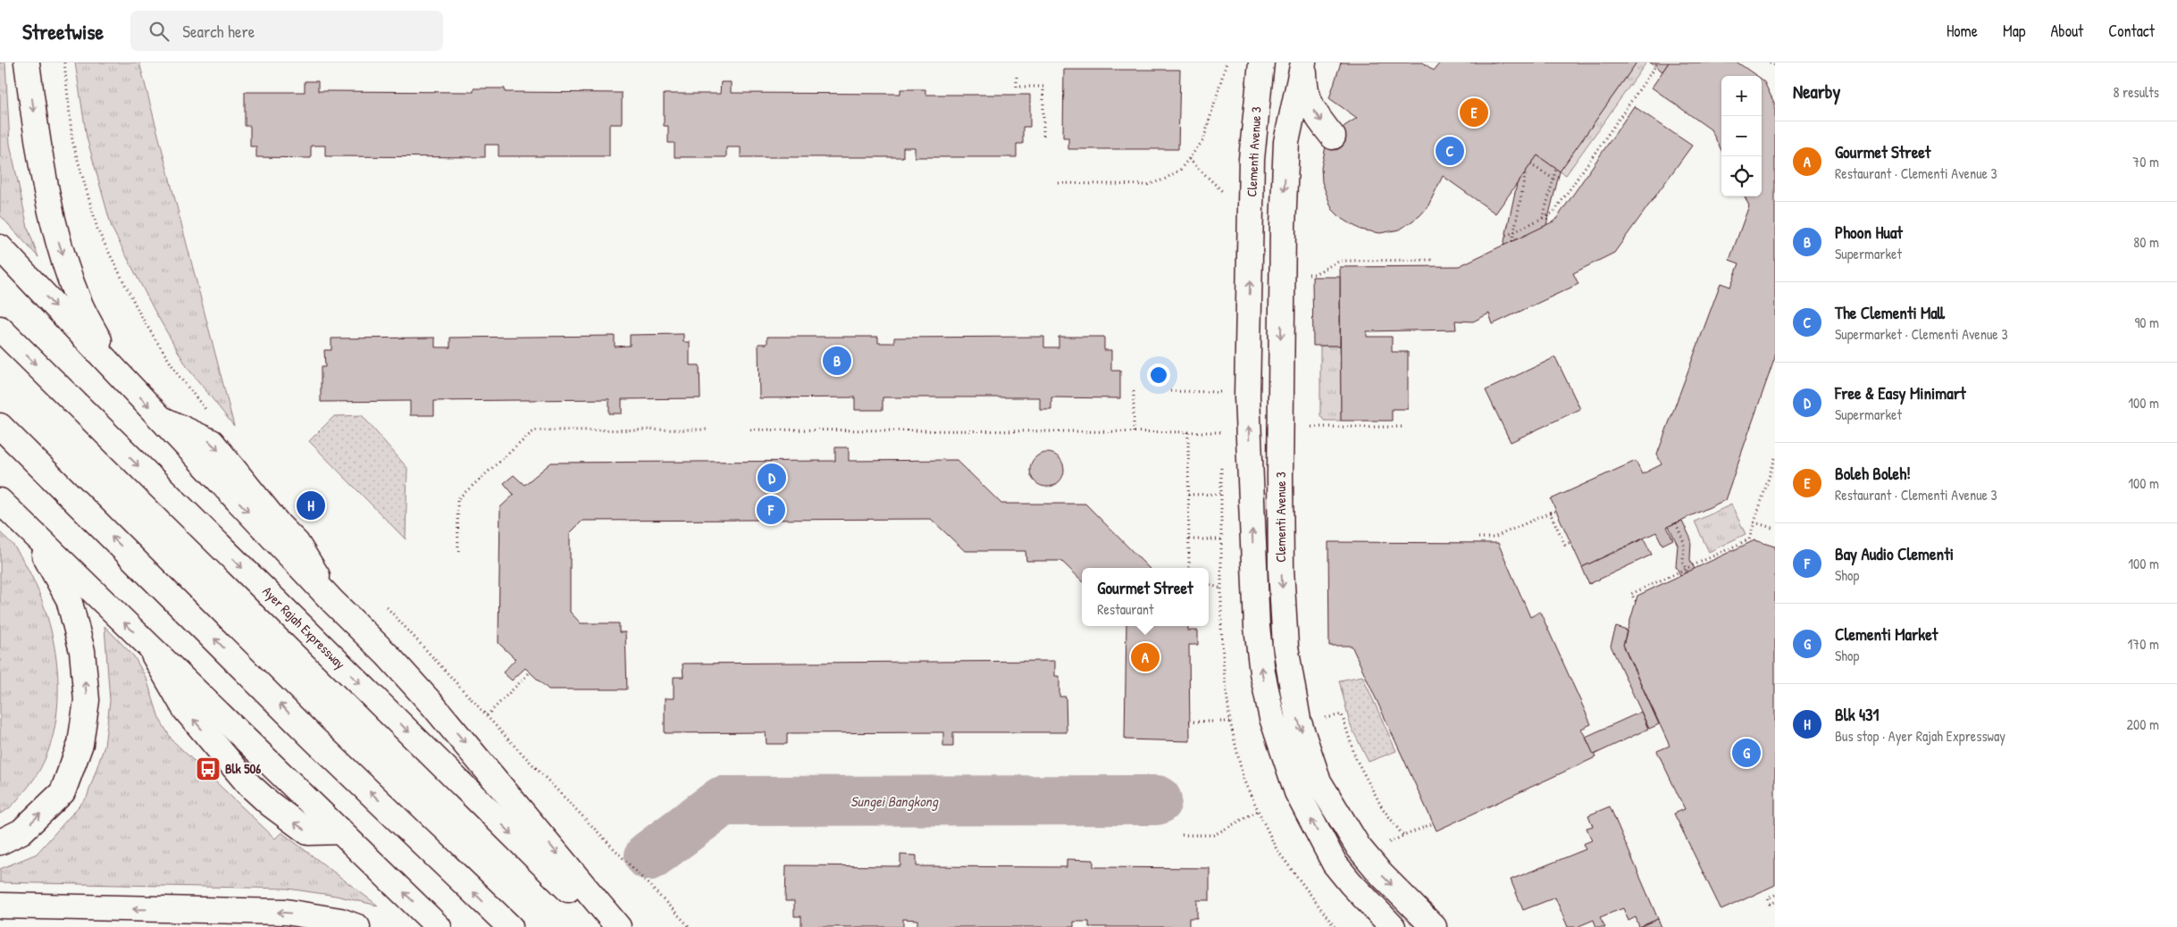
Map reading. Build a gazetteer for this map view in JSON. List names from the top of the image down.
{
  "streets": {
    "main road": ["Clementi Avenue 3", "Ayer Rajah Expressway"]
  },
  "water": ["Sungei Bangkong"],
  "places": {
    "bus stop": ["Blk 506"]
  },
  "page": {
    "header": "Streetwise",
    "search": "Search here",
    "nav": [
      "Home",
      "Map",
      "About",
      "Contact"
    ],
    "heading": ["Nearby", "8 results"],
    "map_buttons": ["+", "−"],
    "pins": [
      "E",
      "C",
      "B",
      "D",
      "H",
      "F",
      "A",
      "G"
    ],
    "list": [
      {
        "mark": "A",
        "name": "Gourmet Street",
        "note": "Restaurant · Clementi Avenue 3",
        "value": "70 m"
      },
      {
        "mark": "B",
        "name": "Phoon Huat",
        "note": "Supermarket",
        "value": "80 m"
      },
      {
        "mark": "C",
        "name": "The Clementi Mall",
        "note": "Supermarket · Clementi Avenue 3",
        "value": "90 m"
      },
      {
        "mark": "D",
        "name": "Free & Easy Minimart",
        "note": "Supermarket",
        "value": "100 m"
      },
      {
        "mark": "E",
        "name": "Boleh Boleh!",
        "note": "Restaurant · Clementi Avenue 3",
        "value": "100 m"
      },
      {
        "mark": "F",
        "name": "Bay Audio Clementi",
        "note": "Shop",
        "value": "100 m"
      },
      {
        "mark": "G",
        "name": "Clementi Market",
        "note": "Shop",
        "value": "170 m"
      },
      {
        "mark": "H",
        "name": "Blk 431",
        "note": "Bus stop · Ayer Rajah Expressway",
        "value": "200 m"
      }
    ],
    "popup": ["Gourmet Street", "Restaurant"]
  }
}
